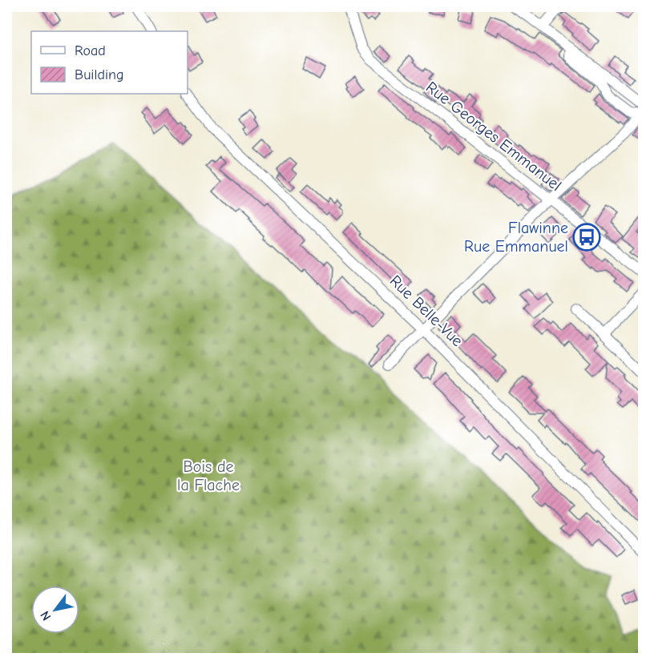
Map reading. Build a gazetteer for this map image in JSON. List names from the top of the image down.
{
  "streets": {
    "street": ["Rue Georges Emmanuel", "Rue Belle-Vue"]
  },
  "parks": ["Bois de la Flache"],
  "places": {
    "bus stop": ["Flawinne Rue Emmanuel"]
  },
  "legend": ["Road", "Building"],
  "north": "bottom left"
}
